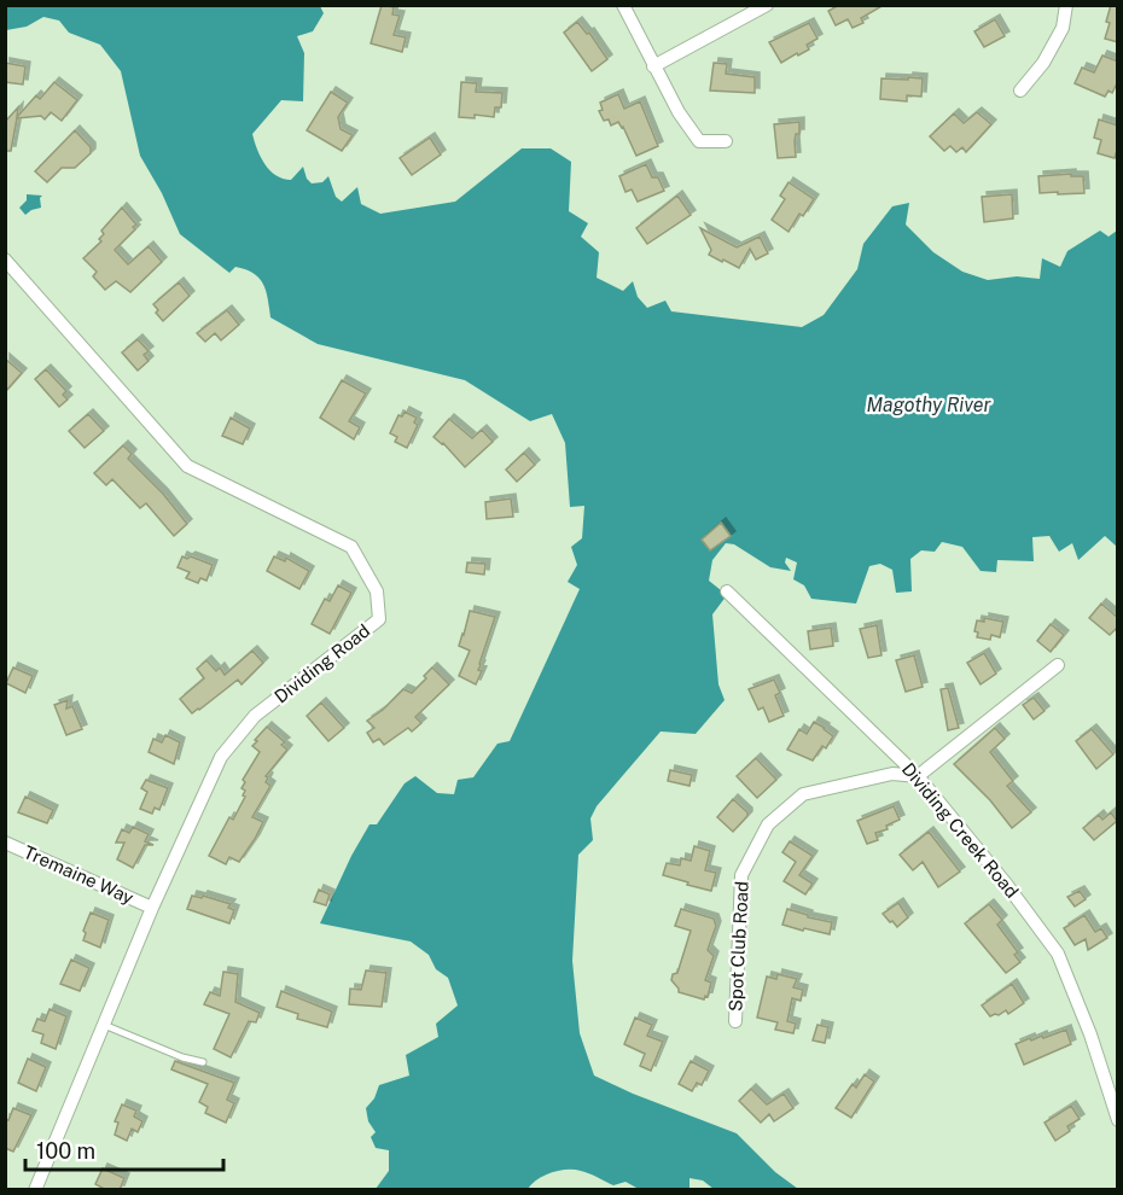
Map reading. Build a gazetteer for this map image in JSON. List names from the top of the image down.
{
  "streets": {
    "street": [
      "Dividing Road",
      "Dividing Creek Road",
      "Tremaine Way",
      "Spot Club Road"
    ]
  },
  "crossings": [
    ["Dividing Road", "Tremaine Way"],
    ["Dividing Creek Road", "Spot Club Road"]
  ],
  "water": ["Magothy River"],
  "scale_bar": "100 m"
}
